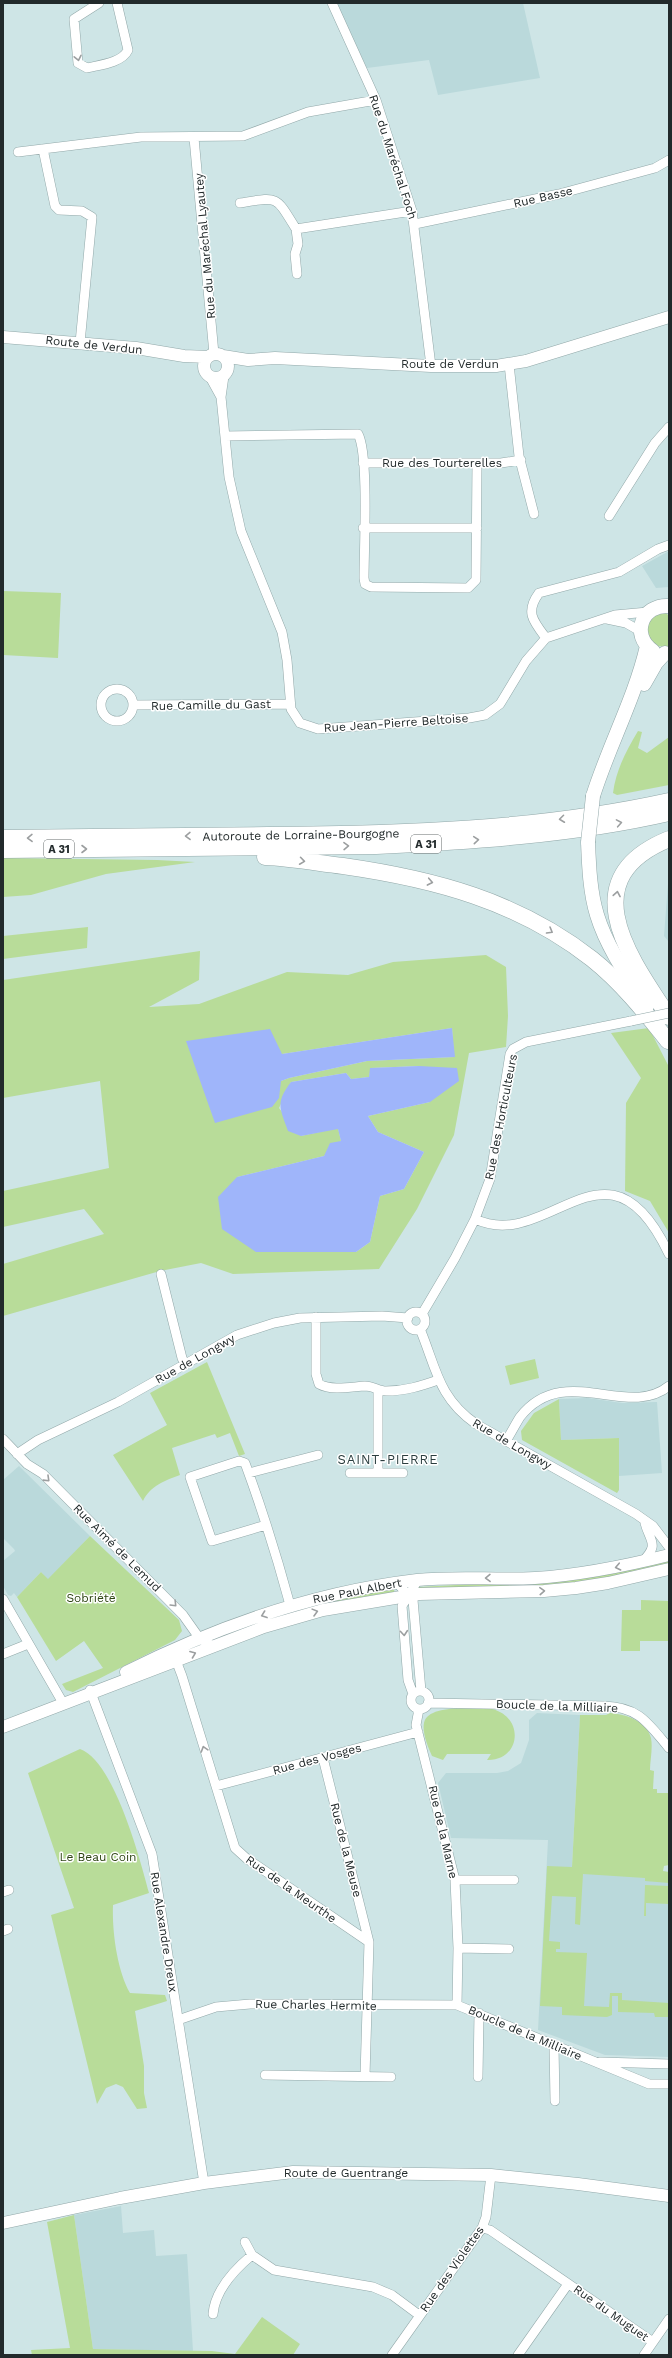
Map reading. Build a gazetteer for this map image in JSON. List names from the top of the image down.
{
  "streets": {
    "highway": ["Autoroute de Lorraine-Bourgogne", "A 31"],
    "main road": ["Route de Verdun", "Rue Paul Albert", "Route de Guentrange"],
    "street": [
      "Rue du Maréchal Foch",
      "Rue Basse",
      "Rue du Maréchal Lyautey",
      "Rue des Tourterelles",
      "Rue Camille du Gast",
      "Rue Jean-Pierre Beltoise",
      "Rue des Horticulteurs",
      "Rue de Longwy",
      "Rue Aimé de Lemud",
      "Boucle de la Milliaire",
      "Rue des Vosges",
      "Rue de la Marne",
      "Rue de la Meuse",
      "Rue de la Meurthe",
      "Rue Alexandre Dreux",
      "Rue Charles Hermite",
      "Rue des Violettes",
      "Rue du Muguet"
    ]
  },
  "crossings": [
    ["Rue du Maréchal Foch", "Rue Basse"],
    ["Rue du Maréchal Foch", "Route de Verdun"],
    ["Rue du Maréchal Lyautey", "Route de Verdun"],
    ["Rue du Maréchal Lyautey", "Rue Jean-Pierre Beltoise"],
    ["Rue Camille du Gast", "Rue Jean-Pierre Beltoise"],
    ["Rue des Horticulteurs", "Rue de Longwy"],
    ["Rue de Longwy", "Rue Aimé de Lemud"],
    ["Rue Aimé de Lemud", "Rue Paul Albert"],
    ["Rue Paul Albert", "Rue de la Meurthe"],
    ["Rue Paul Albert", "Rue Alexandre Dreux"],
    ["Boucle de la Milliaire", "Rue de la Marne"],
    ["Boucle de la Milliaire", "Rue Charles Hermite"],
    ["Rue des Vosges", "Rue de la Marne"],
    ["Rue des Vosges", "Rue de la Meuse"],
    ["Rue des Vosges", "Rue de la Meurthe"],
    ["Rue de la Marne", "Rue Charles Hermite"],
    ["Rue de la Meuse", "Rue de la Meurthe"],
    ["Rue Alexandre Dreux", "Rue Charles Hermite"],
    ["Rue Alexandre Dreux", "Route de Guentrange"],
    ["Route de Guentrange", "Rue des Violettes"],
    ["Rue des Violettes", "Rue du Muguet"]
  ],
  "one_way": ["Rue Aimé de Lemud", "Rue de la Meurthe"],
  "districts": ["SAINT-PIERRE"],
  "parks": ["Sobriété", "Le Beau Coin"]
}
